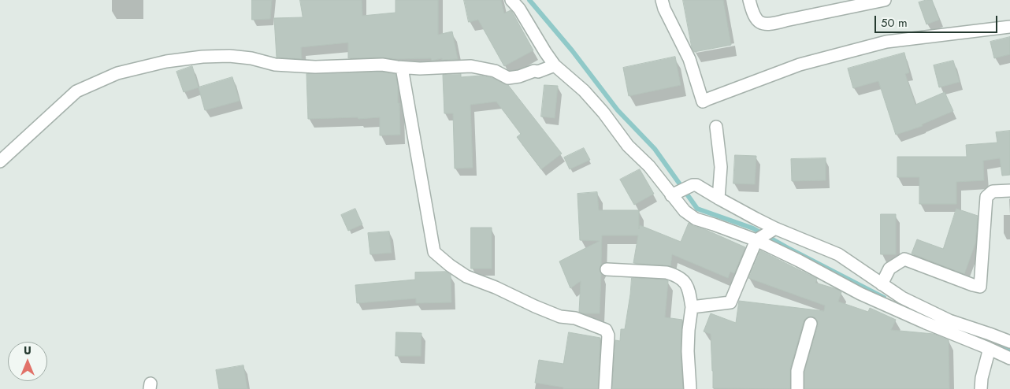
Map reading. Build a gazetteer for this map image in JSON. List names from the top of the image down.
{
  "scale_bar": "50 m",
  "north": "top"
}
